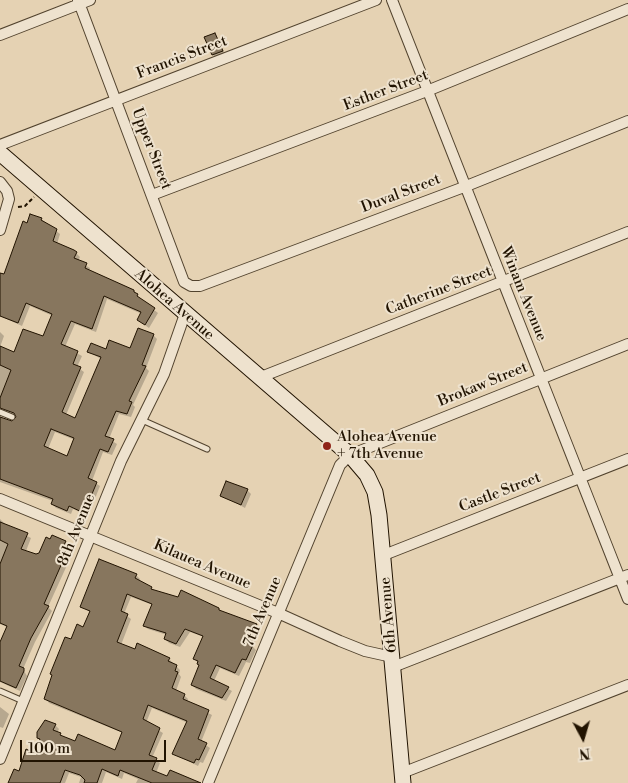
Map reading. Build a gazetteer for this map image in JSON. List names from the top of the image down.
{
  "streets": {
    "street": [
      "Francis Street",
      "Esther Street",
      "Upper Street",
      "Duval Street",
      "Catherine Street",
      "Winam Avenue",
      "Alohea Avenue",
      "Brokaw Street",
      "Castle Street",
      "8th Avenue",
      "Kilauea Avenue",
      "7th Avenue",
      "6th Avenue"
    ]
  },
  "crossings": [
    ["Francis Street", "Upper Street"],
    ["Esther Street", "Upper Street"],
    ["Esther Street", "Winam Avenue"],
    ["Upper Street", "Duval Street"],
    ["Duval Street", "Winam Avenue"],
    ["Catherine Street", "Winam Avenue"],
    ["Catherine Street", "Alohea Avenue"],
    ["Winam Avenue", "Brokaw Street"],
    ["Winam Avenue", "Castle Street"],
    ["Alohea Avenue", "Brokaw Street"],
    ["Alohea Avenue", "8th Avenue"],
    ["Alohea Avenue", "7th Avenue"],
    ["Alohea Avenue", "6th Avenue"],
    ["Brokaw Street", "7th Avenue"],
    ["Brokaw Street", "6th Avenue"],
    ["Castle Street", "6th Avenue"],
    ["8th Avenue", "Kilauea Avenue"],
    ["Kilauea Avenue", "7th Avenue"],
    ["Kilauea Avenue", "6th Avenue"],
    ["7th Avenue", "6th Avenue"]
  ],
  "places": ["Alohea Avenue + 7th Avenue"],
  "scale_bar": "100 m",
  "north": "bottom"
}
